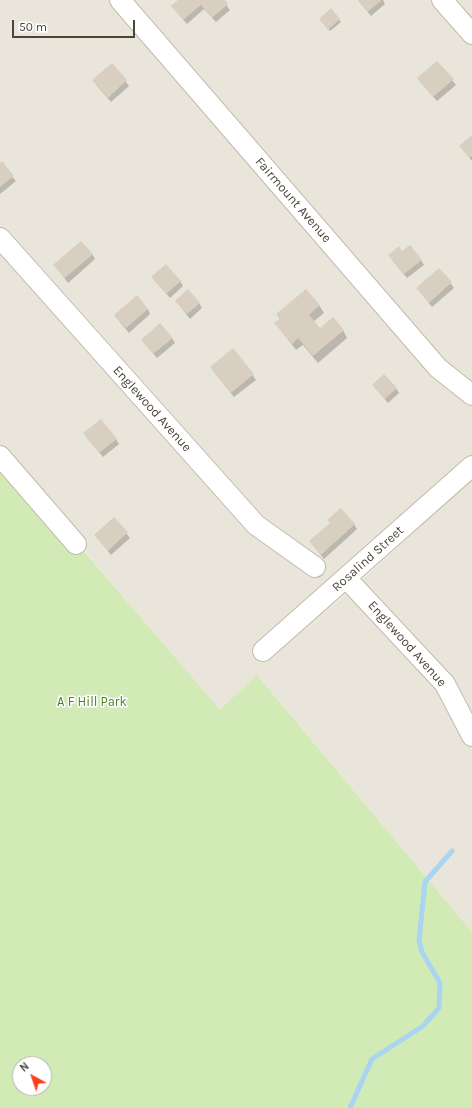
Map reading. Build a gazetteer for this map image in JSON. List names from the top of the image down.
{
  "streets": {
    "street": ["Fairmount Avenue", "Englewood Avenue", "Rosalind Street"]
  },
  "crossings": [
    ["Englewood Avenue", "Rosalind Street"]
  ],
  "parks": ["A F Hill Park"],
  "scale_bar": "50 m",
  "north": "top left"
}
